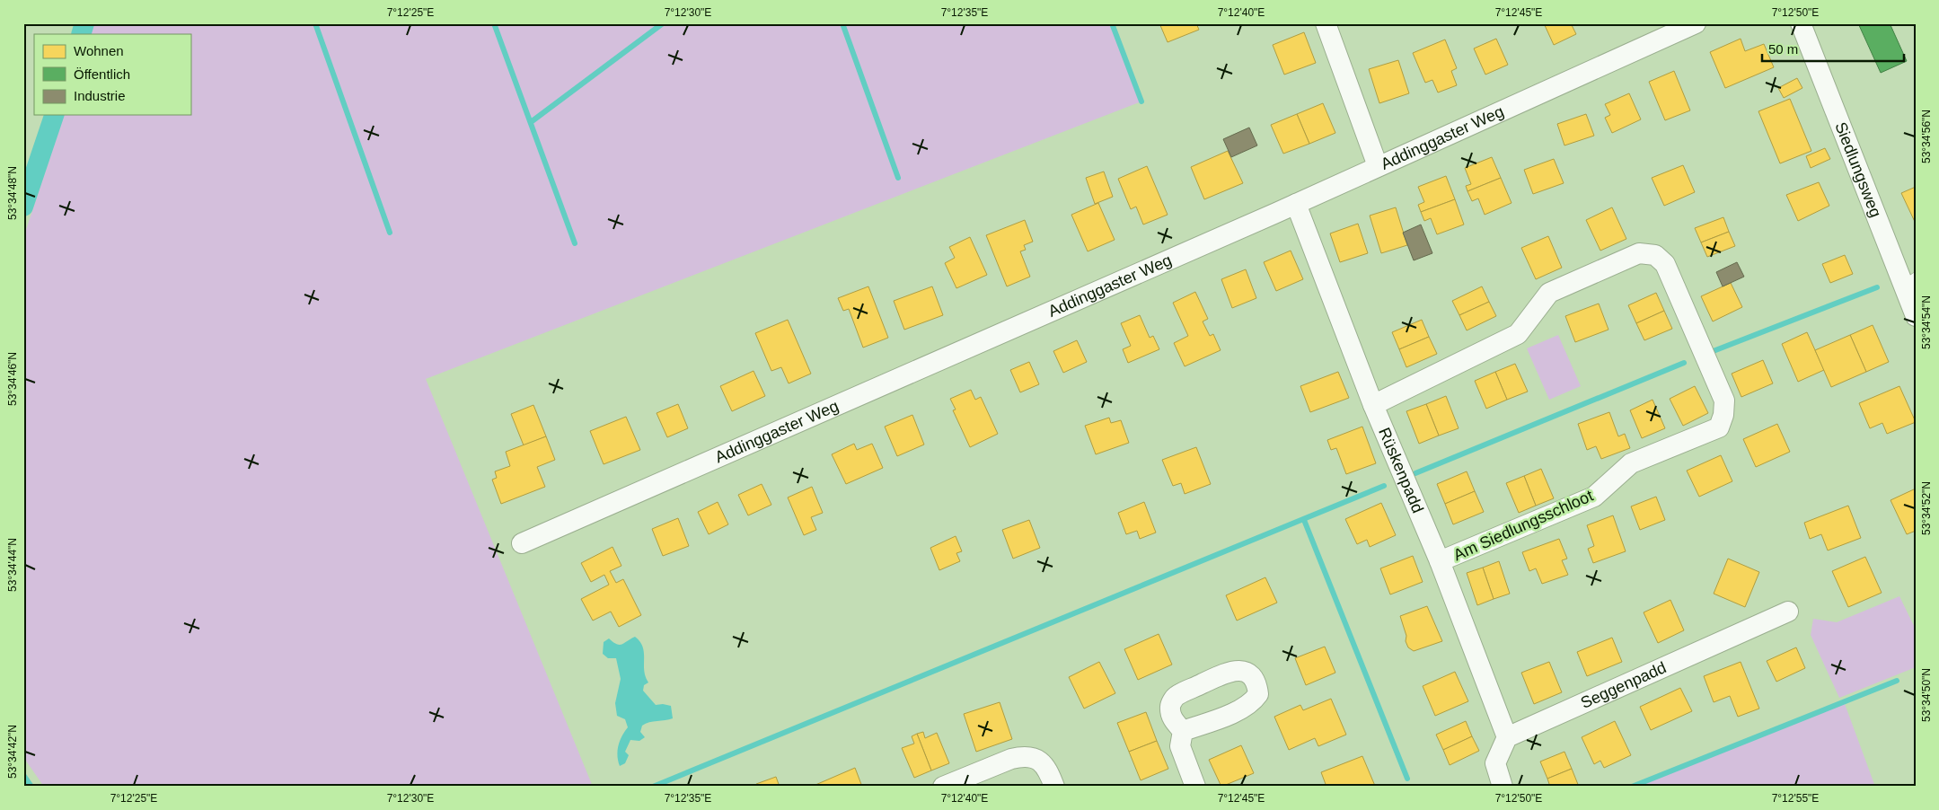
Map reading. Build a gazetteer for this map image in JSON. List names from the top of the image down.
{
  "streets": {
    "street": [
      "Addinggaster Weg",
      "Siedlungsweg",
      "Rüskenpadd",
      "Am Siedlungsschloot",
      "Seggenpadd"
    ]
  },
  "crossings": [
    ["Addinggaster Weg", "Rüskenpadd"],
    ["Rüskenpadd", "Am Siedlungsschloot"],
    ["Rüskenpadd", "Seggenpadd"]
  ],
  "legend": ["Wohnen", "Öffentlich", "Industrie"],
  "scale_bar": "50 m",
  "coordinates": [
    "7°12'25\"E",
    "7°12'30\"E",
    "7°12'35\"E",
    "7°12'40\"E",
    "7°12'45\"E",
    "7°12'50\"E",
    "53°34'56\"N",
    "53°34'48\"N",
    "53°34'54\"N",
    "53°34'46\"N",
    "53°34'52\"N",
    "53°34'44\"N",
    "53°34'50\"N",
    "53°34'42\"N",
    "7°12'55\"E"
  ]
}
